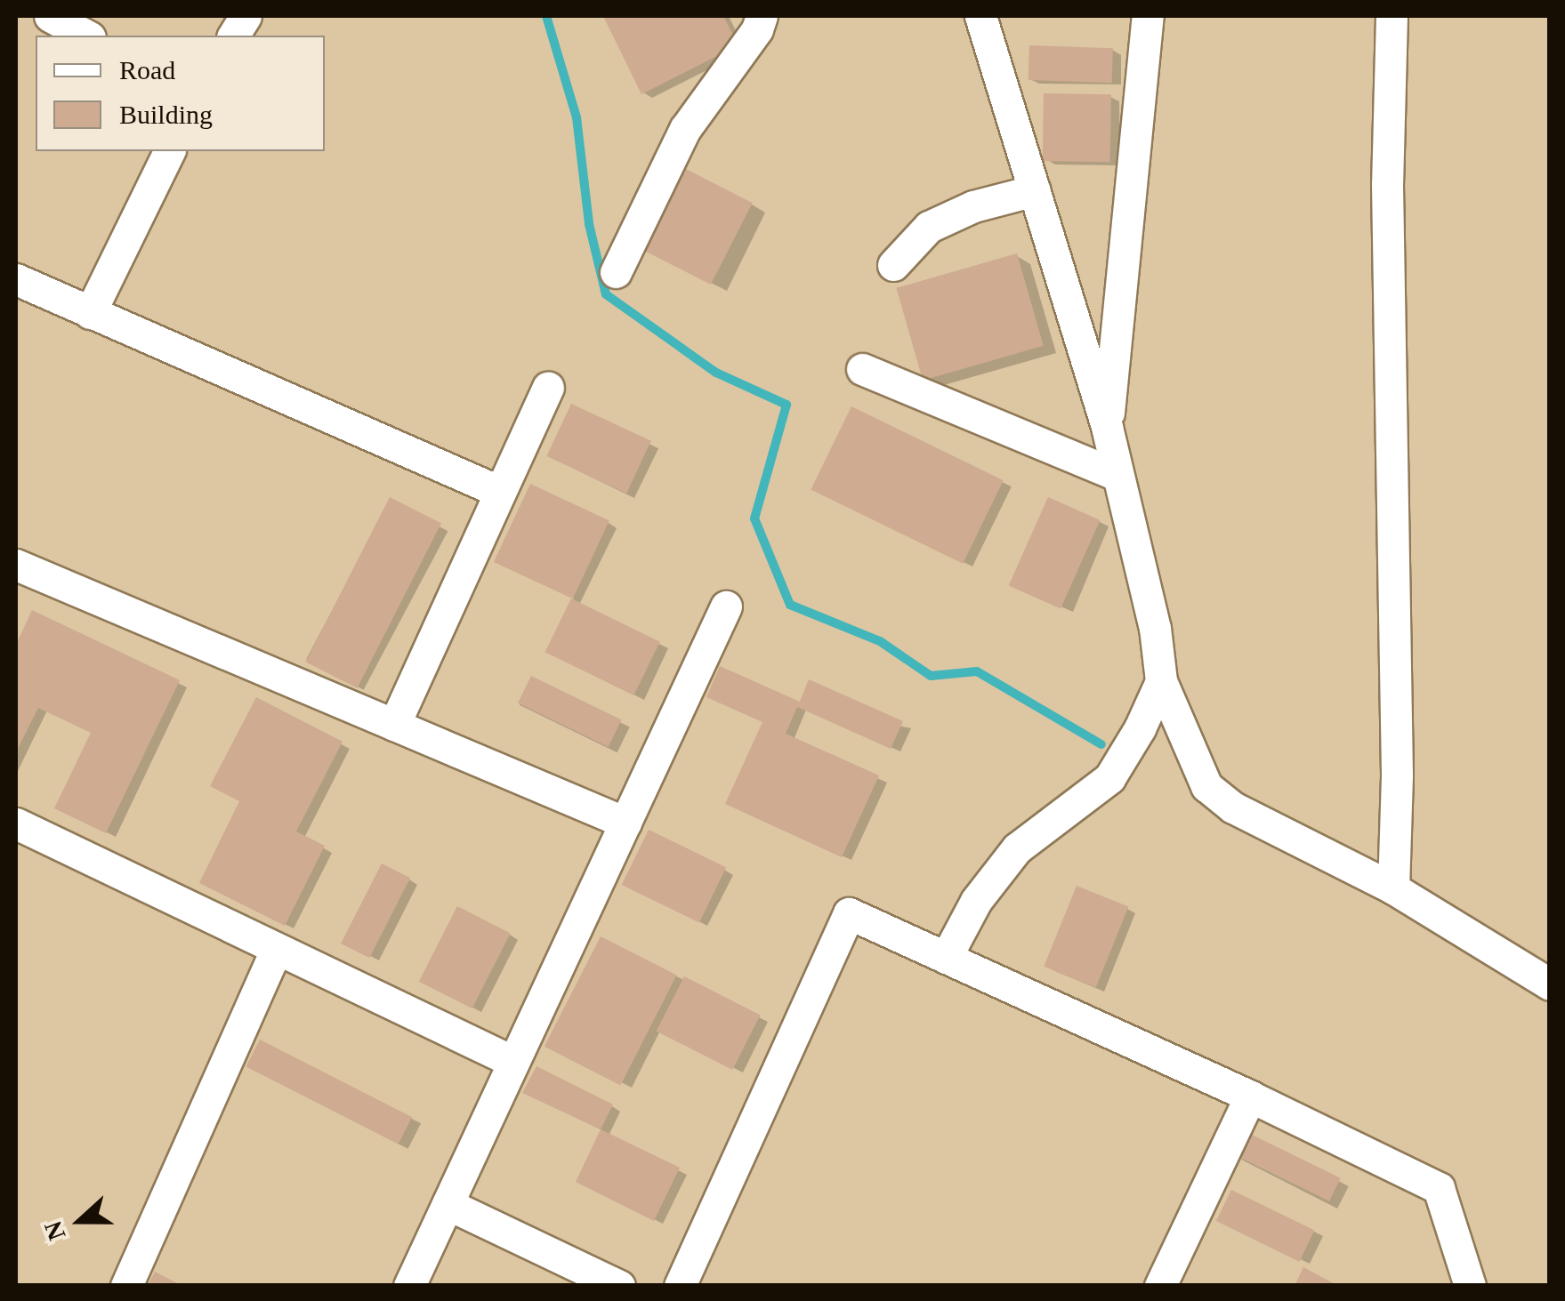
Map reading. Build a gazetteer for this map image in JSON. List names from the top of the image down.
{
  "legend": ["Road", "Building"],
  "north": "left"
}
